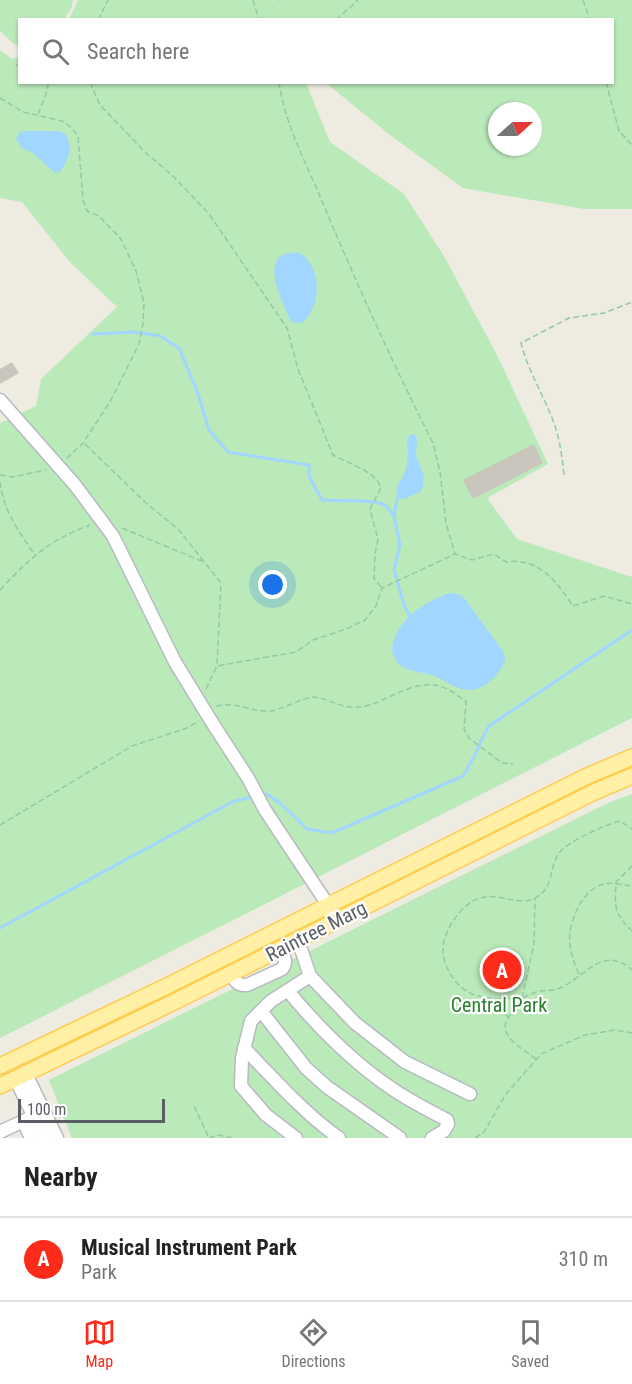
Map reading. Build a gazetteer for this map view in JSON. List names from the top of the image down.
{
  "streets": {
    "main road": ["Raintree Marg"]
  },
  "parks": ["Central Park"],
  "scale_bar": "100 m",
  "north": "right",
  "page": {
    "search": "Search here",
    "pins": "A",
    "scale": "100 m",
    "heading": "Nearby",
    "list": [
      {
        "mark": "A",
        "name": "Musical Instrument Park",
        "note": "Park",
        "value": "310 m"
      }
    ],
    "nav": ["Map", "Directions", "Saved"]
  }
}
